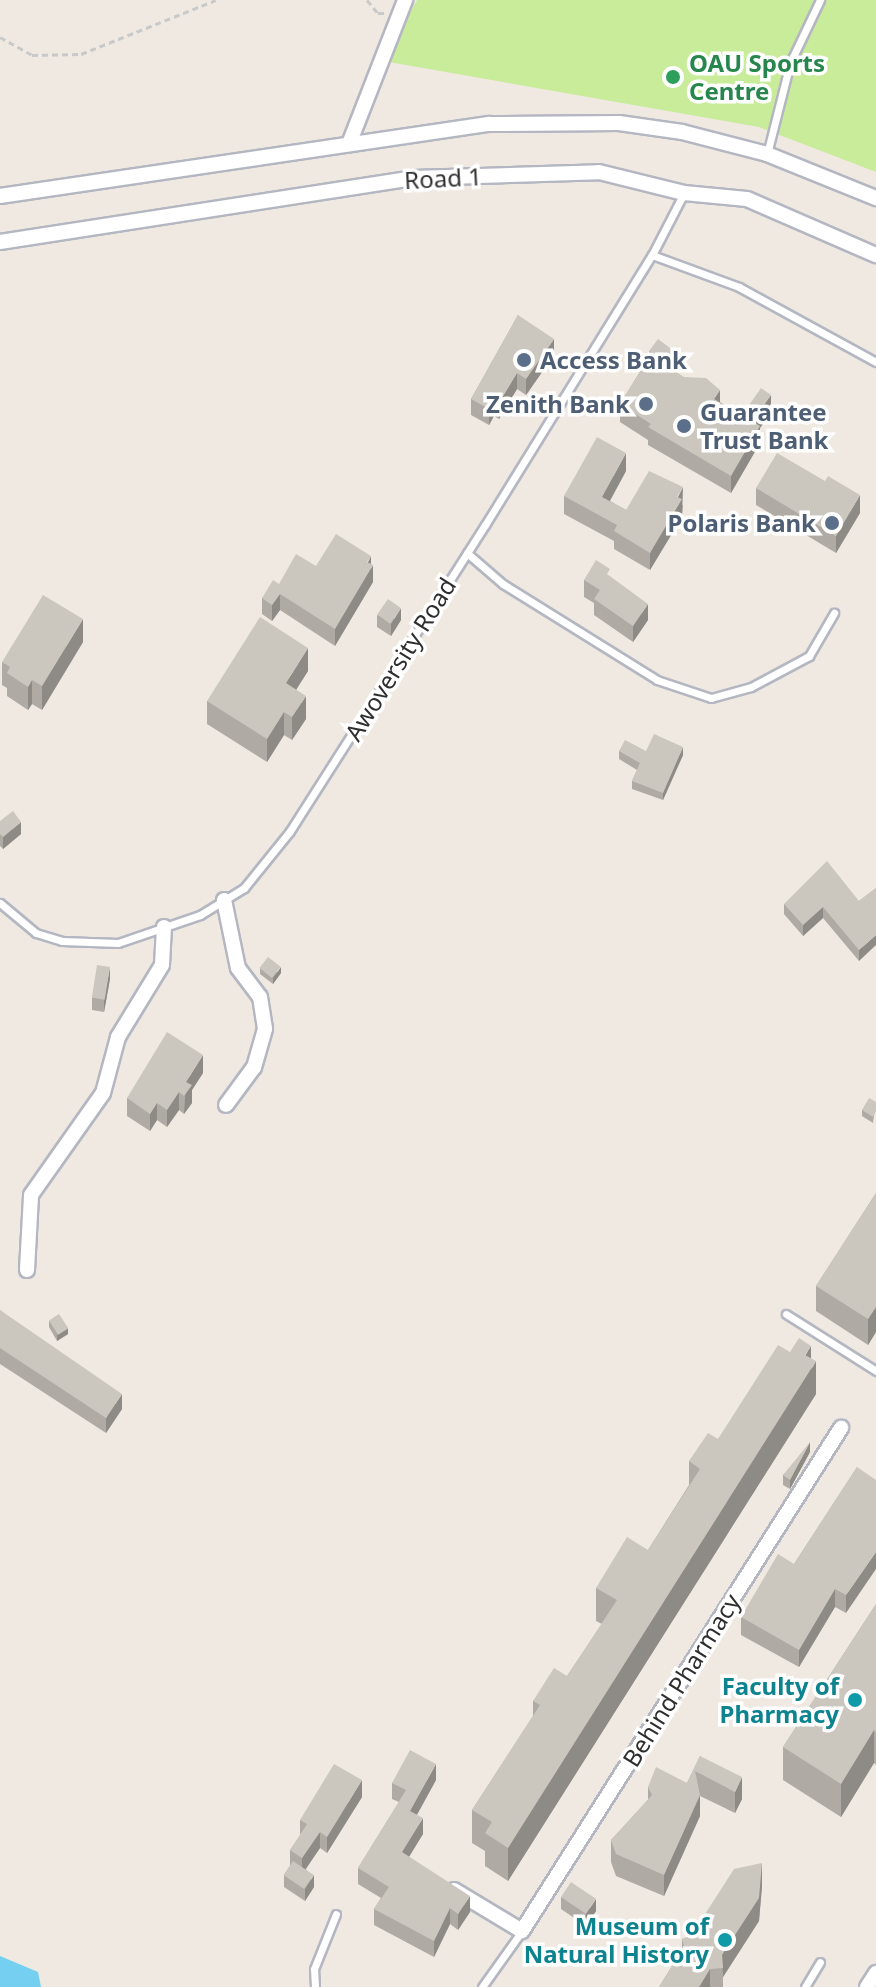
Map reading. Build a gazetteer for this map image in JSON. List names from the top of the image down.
{
  "streets": {
    "street": ["Road 1", "Behind Pharmacy"],
    "lane": ["Awoversity Road"]
  },
  "crossings": [
    ["Road 1", "Awoversity Road"]
  ],
  "places": [
    "OAU Sports Centre",
    "Access Bank",
    "Zenith Bank",
    "Guarantee Trust Bank",
    "Polaris Bank",
    "Faculty of Pharmacy",
    "Museum of Natural History"
  ]
}
